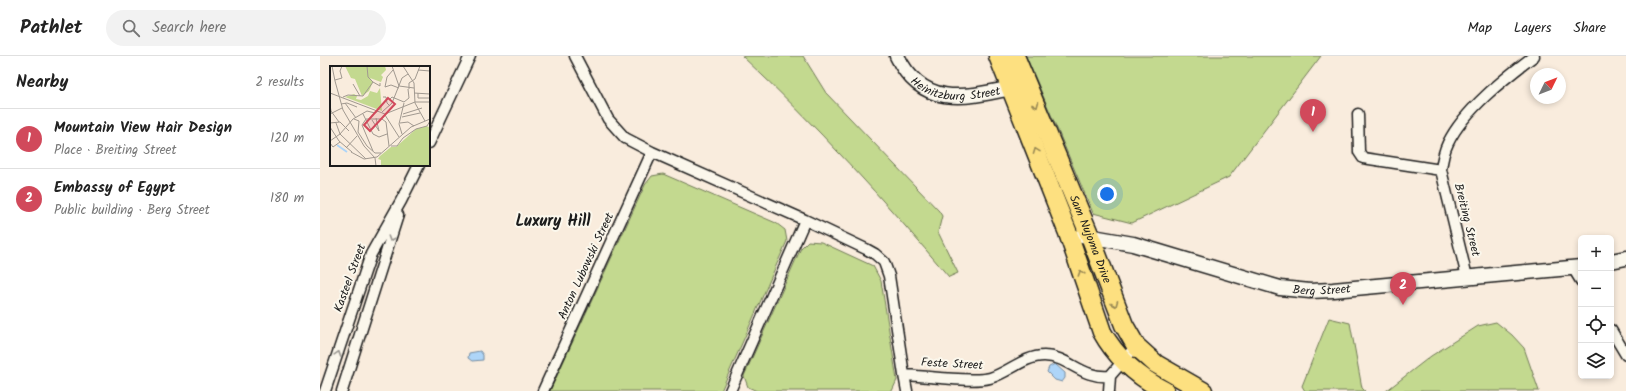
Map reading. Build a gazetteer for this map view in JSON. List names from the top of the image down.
{
  "streets": {
    "highway": ["Sam Nujoma Drive"],
    "street": [
      "Heinitzburg Street",
      "Breiting Street",
      "Anton Lubowski Street",
      "Kasteel Street",
      "Berg Street",
      "Feste Street"
    ]
  },
  "crossings": [
    ["Heinitzburg Street", "Sam Nujoma Drive"],
    ["Breiting Street", "Berg Street"],
    ["Sam Nujoma Drive", "Berg Street"]
  ],
  "districts": ["Luxury Hill"],
  "north": "top right",
  "page": {
    "header": "Pathlet",
    "search": "Search here",
    "nav": ["Map", "Layers", "Share"],
    "heading": ["Nearby", "2 results"],
    "pins": ["1", "2"],
    "list": [
      {
        "mark": "1",
        "name": "Mountain View Hair Design",
        "note": "Place · Breiting Street",
        "value": "120 m"
      },
      {
        "mark": "2",
        "name": "Embassy of Egypt",
        "note": "Public building · Berg Street",
        "value": "180 m"
      }
    ],
    "map_buttons": ["+", "−"]
  }
}
